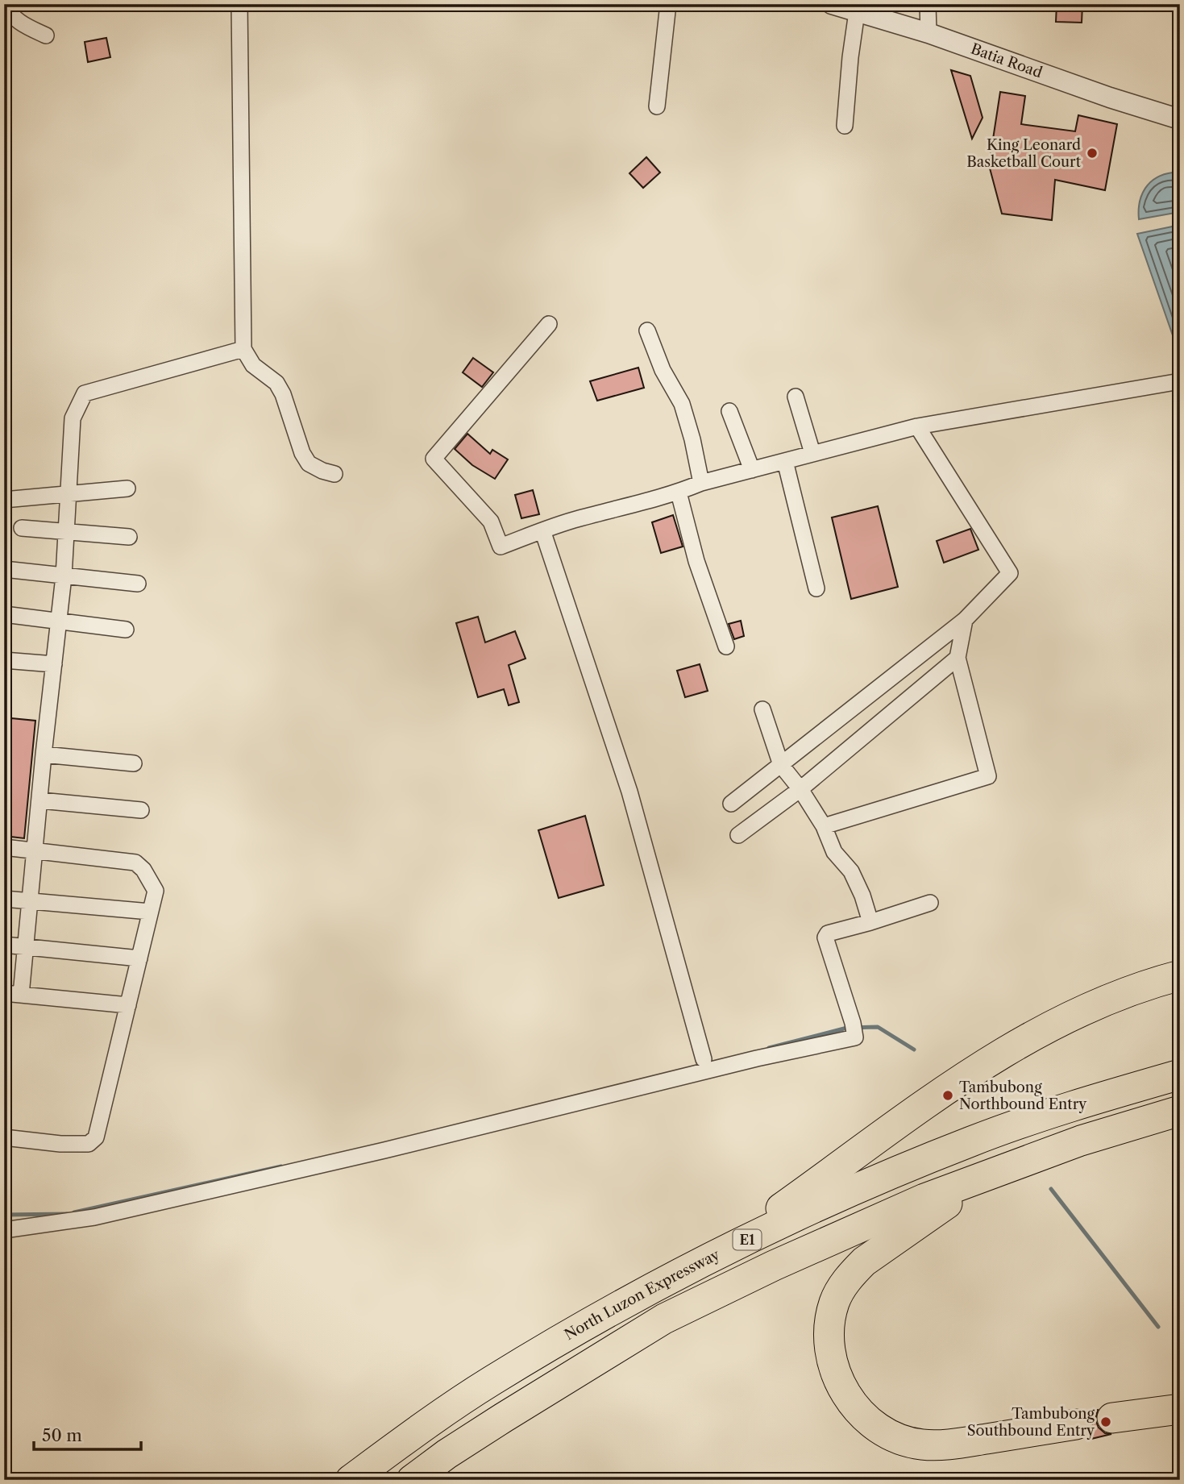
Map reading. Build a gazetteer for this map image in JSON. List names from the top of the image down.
{
  "streets": {
    "highway": ["E1", "North Luzon Expressway"],
    "street": ["Batia Road"]
  },
  "places": ["King Leonard Basketball Court", "Tambubong Northbound Entry", "Tambubong Southbound Entry"],
  "scale_bar": "50 m"
}
